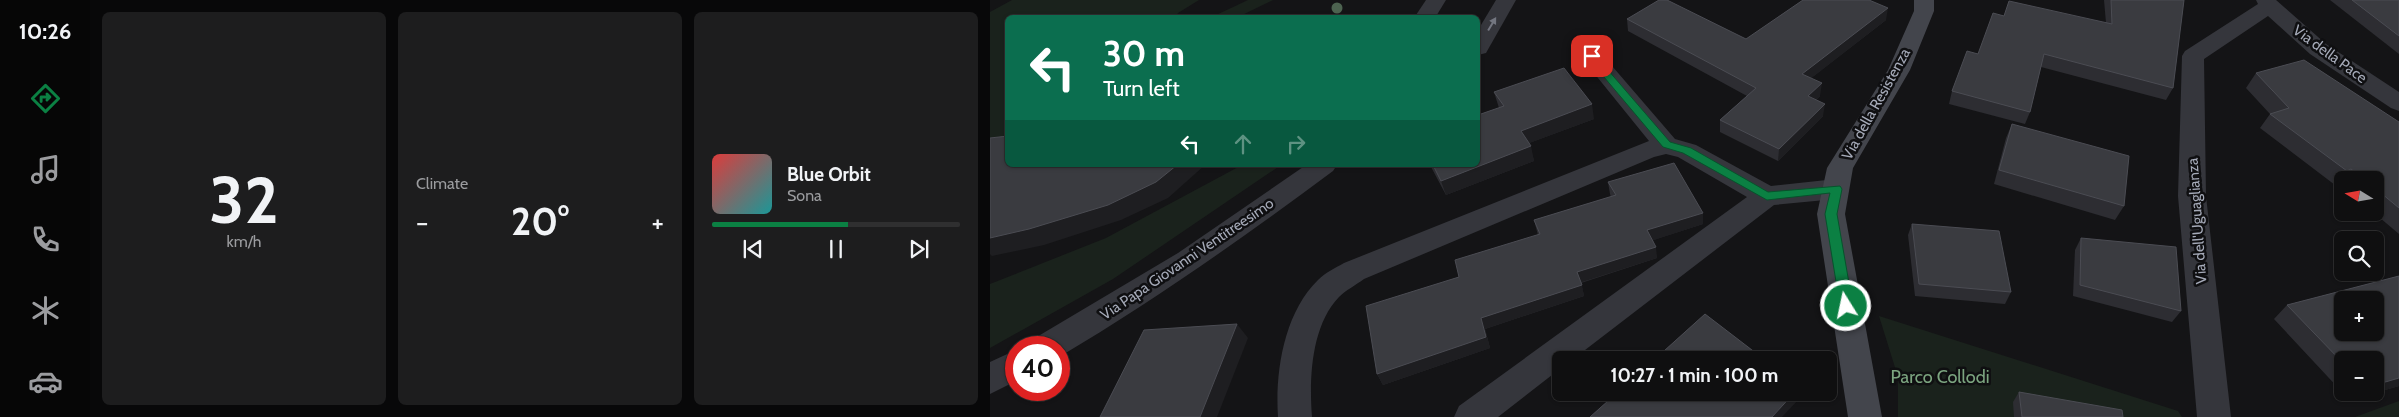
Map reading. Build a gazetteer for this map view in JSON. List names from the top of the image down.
{
  "streets": {
    "street": [
      "Via della Pace",
      "Via della Resistenza",
      "Via dell'Uguaglianza",
      "Via Papa Giovanni Ventitreesimo"
    ]
  },
  "crossings": [
    ["Via della Pace", "Via dell'Uguaglianza"]
  ],
  "parks": ["Parco Collodi"],
  "north": "left",
  "page": {
    "tabs": "10:26",
    "tile": [
      ["32", "km/h"],
      "Climate"
    ],
    "turn": ["30 m", "Turn left"],
    "song": ["Blue Orbit", "Sona"],
    "map_buttons": ["+", "−"],
    "heat": ["−", "20°", "+"],
    "limit": "40",
    "trip": "10:27 · 1 min · 100 m"
  }
}
